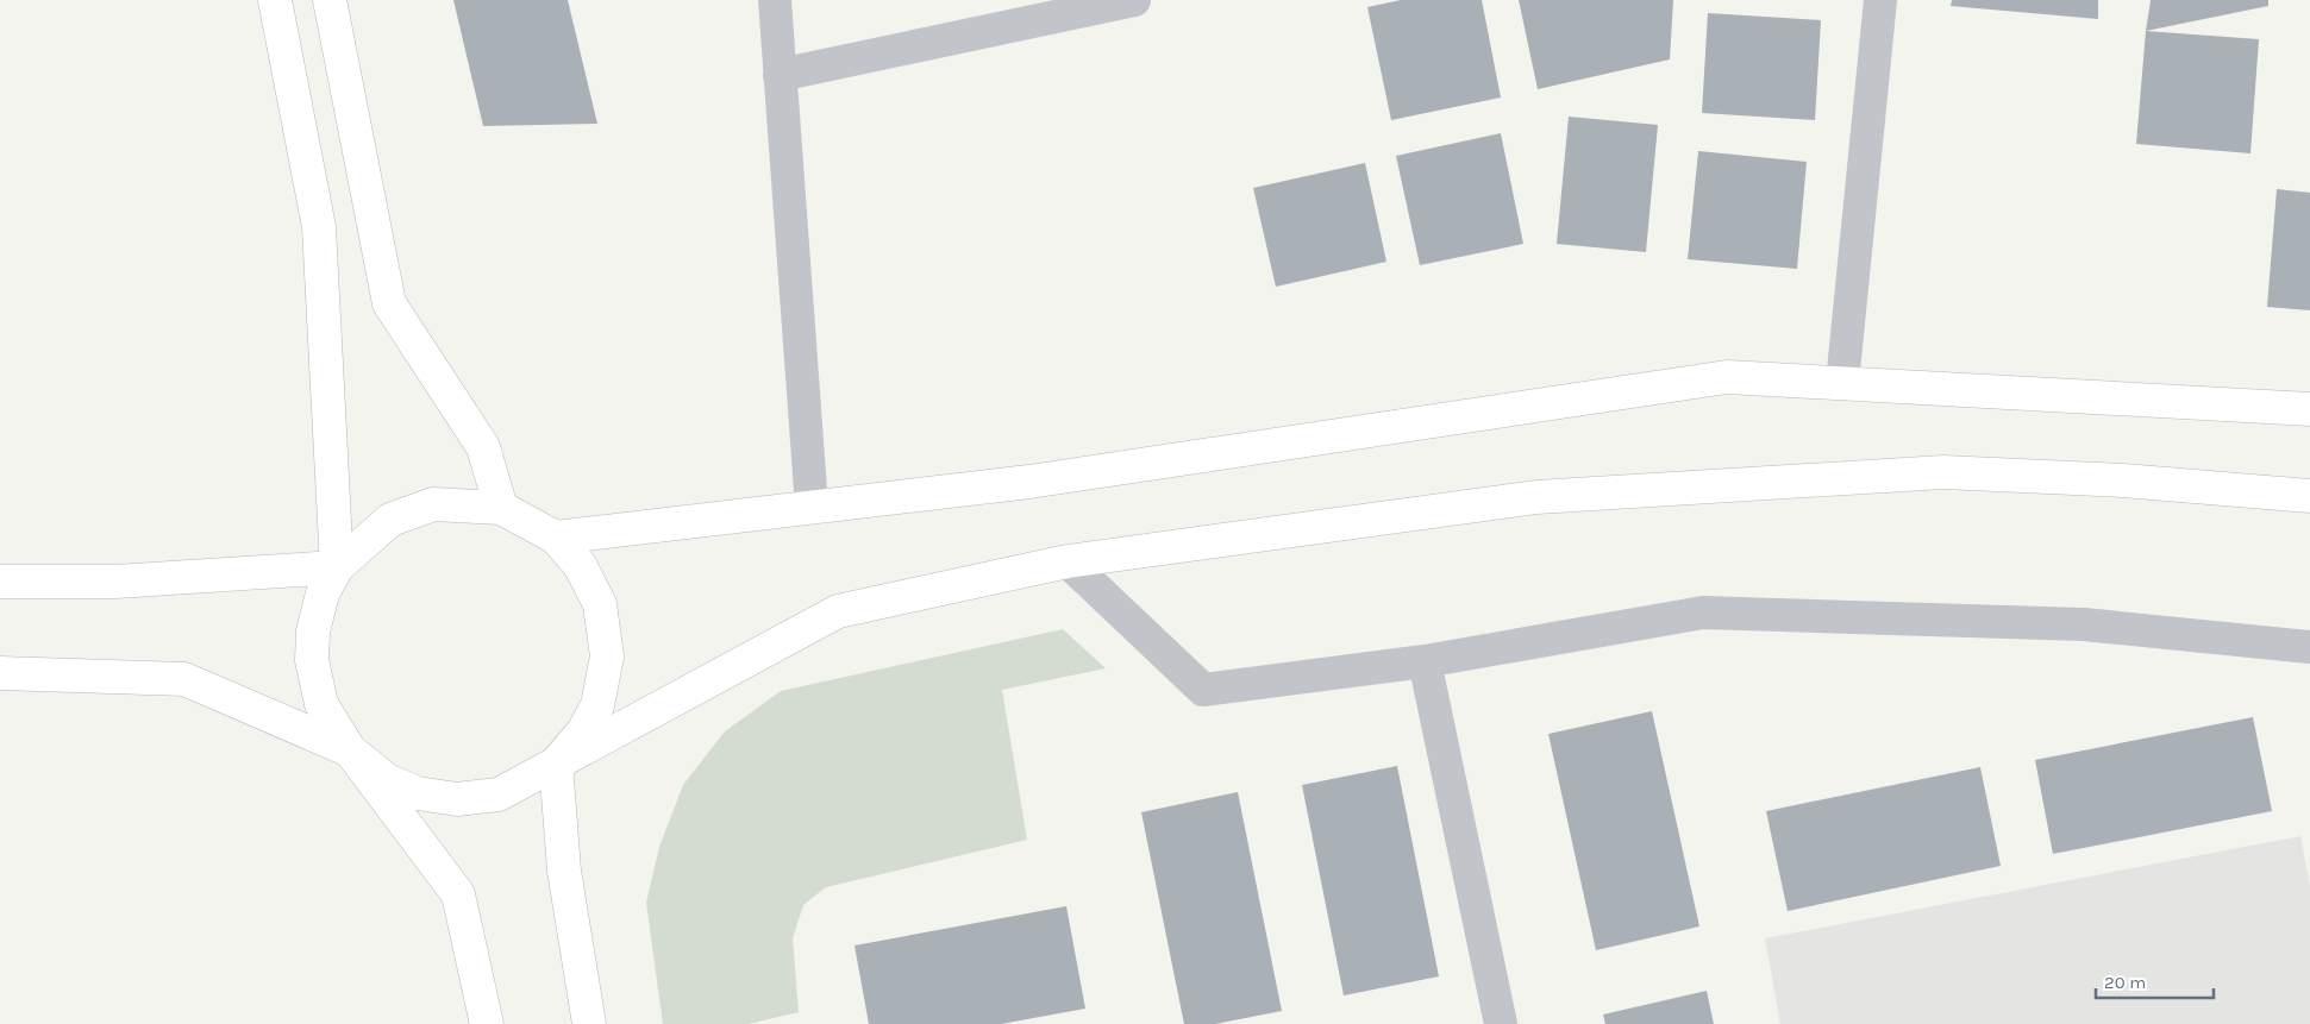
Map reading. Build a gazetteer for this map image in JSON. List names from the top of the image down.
{
  "scale_bar": "20 m"
}
